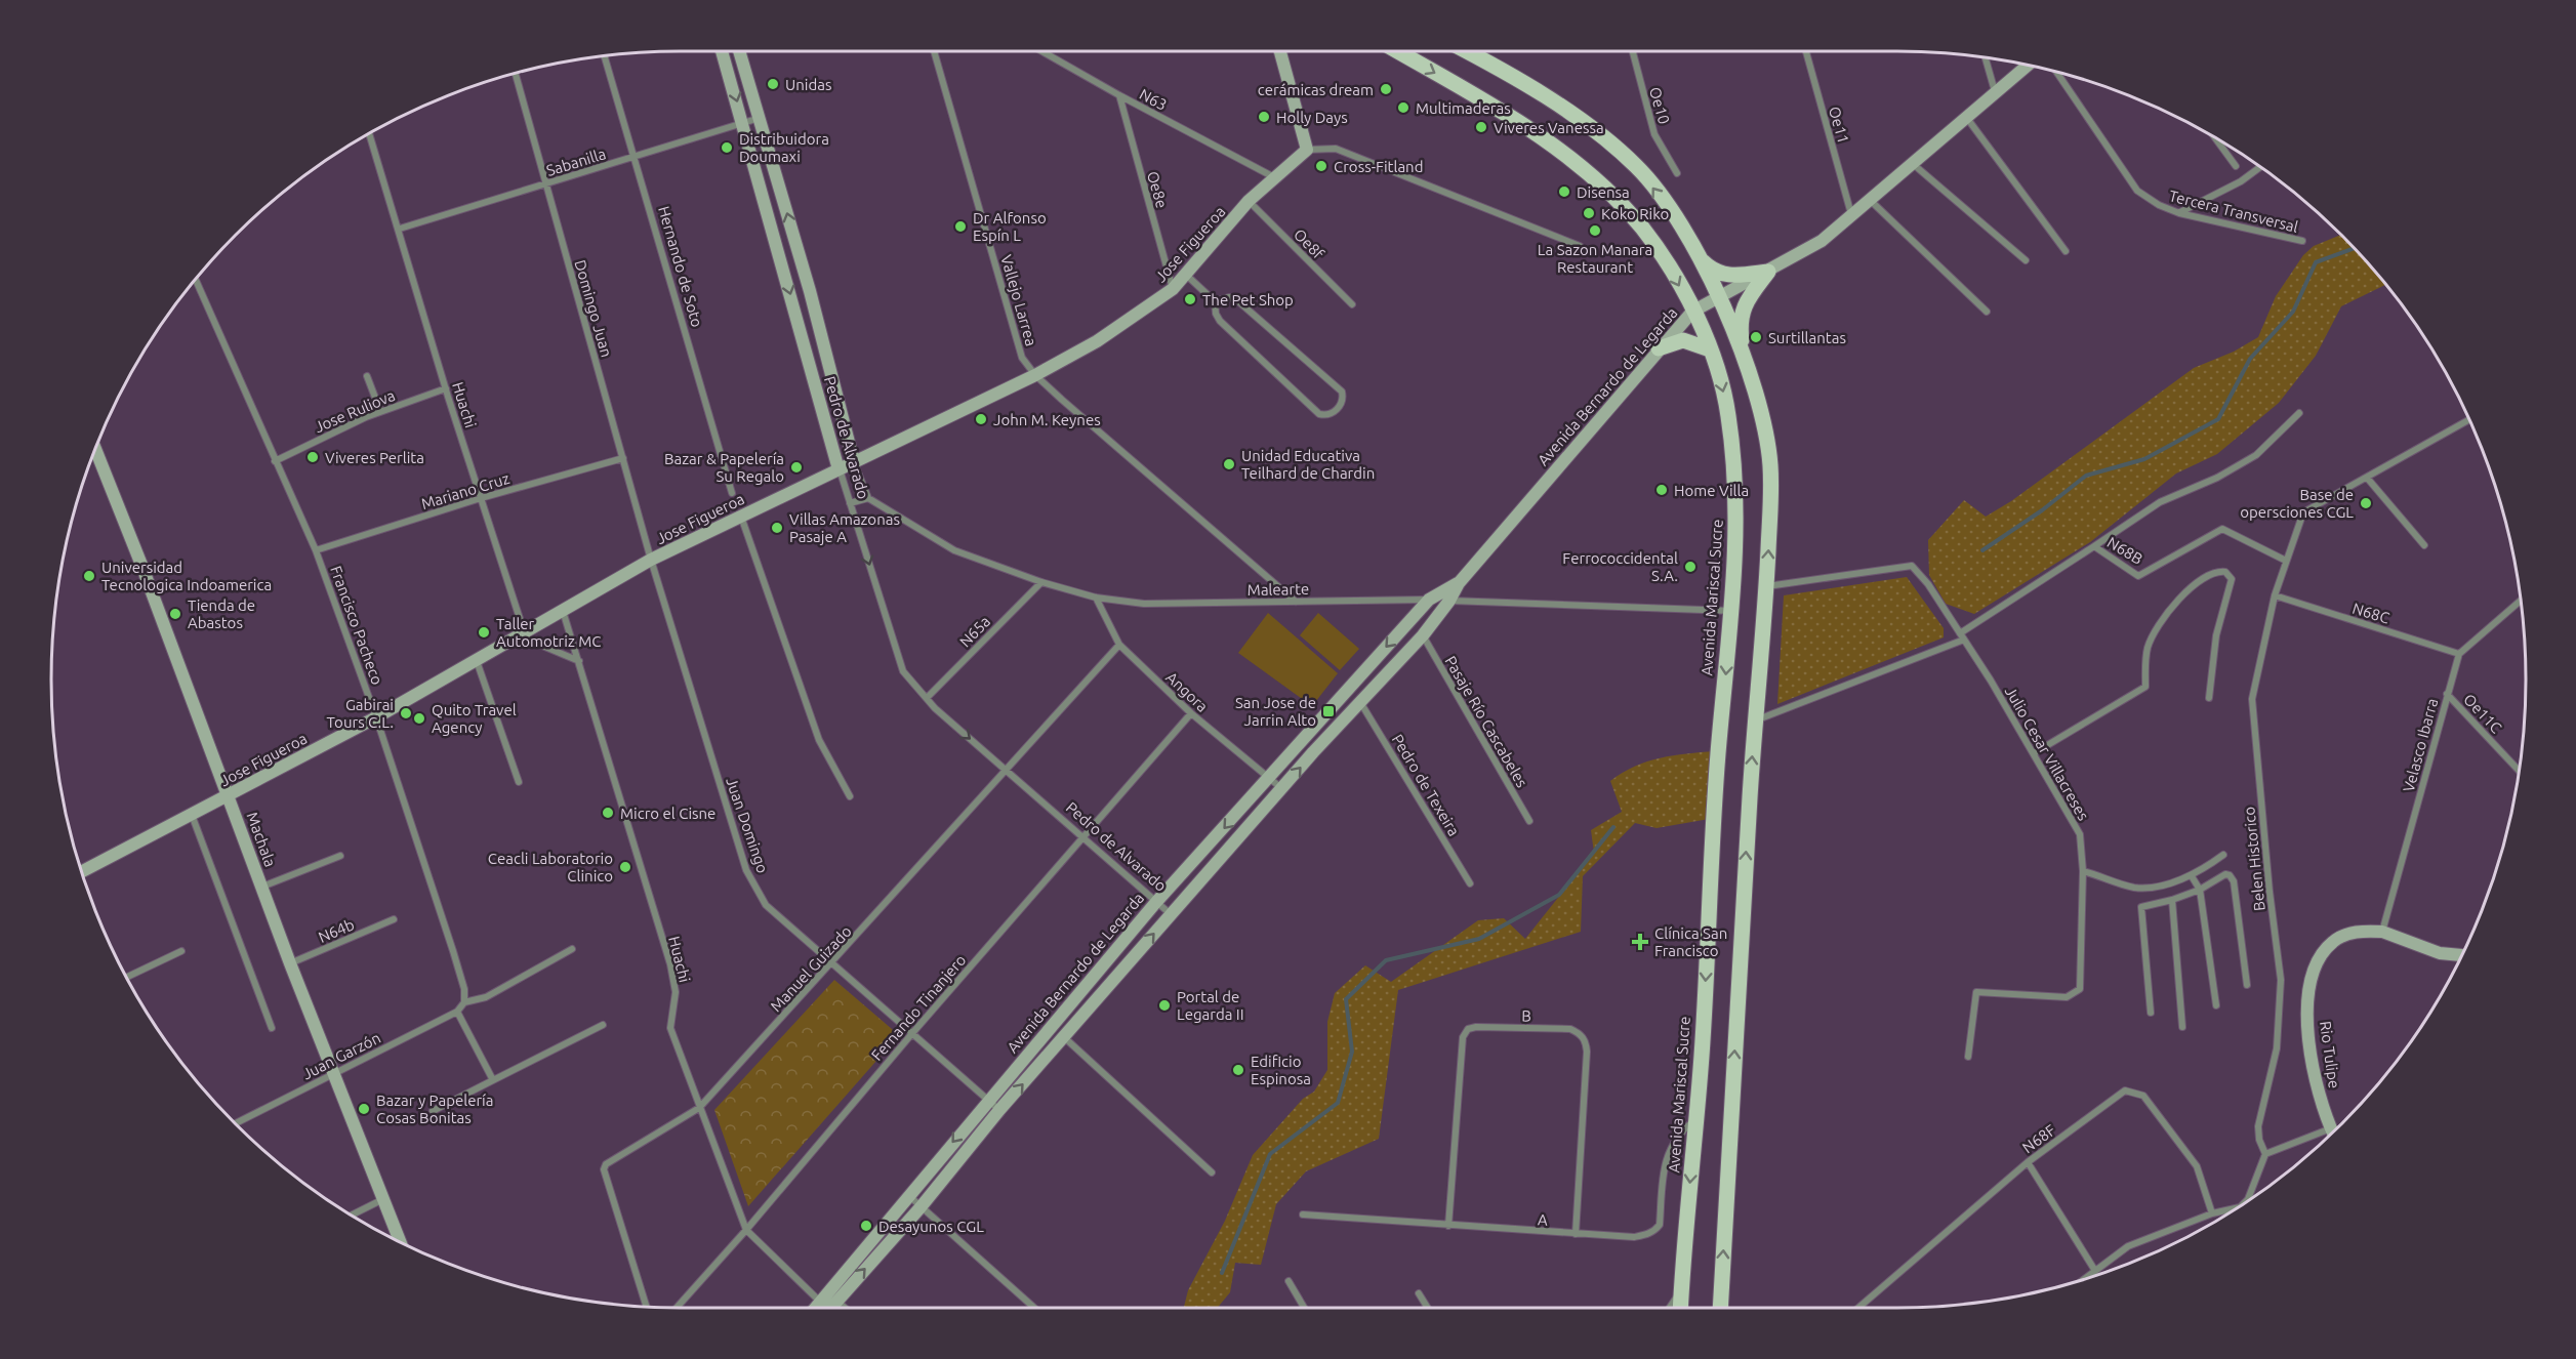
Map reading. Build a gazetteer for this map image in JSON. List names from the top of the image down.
{
  "streets": {
    "main road": ["Avenida Mariscal Sucre"],
    "street": [
      "N63",
      "Oe10",
      "Oe11",
      "Sabanilla",
      "Oe8e",
      "Tercera Transversal",
      "Jose Figueroa",
      "Oe8f",
      "Hernando de Soto",
      "Vallejo Larrea",
      "Domingo Juan",
      "Avenida Bernardo de Legarda",
      "Huachi",
      "Jose Ruliova",
      "Pedro de Alvarado",
      "Mariano Cruz",
      "N68B",
      "Malearte",
      "N68C",
      "Francisco Pacheco",
      "N65a",
      "Angora",
      "Oe11C",
      "Pasaje Río Cascabeles",
      "Velasco Ibarra",
      "Julio Cesar Villacreses",
      "Pedro de Texeira",
      "Juan Domingo",
      "Machala",
      "Belen Historico",
      "N64b",
      "Manuel Guizado",
      "Fernando Tinanjero",
      "B",
      "Rio Tulipe",
      "Juan Garzón",
      "N68F",
      "A"
    ]
  },
  "crossings": [
    ["N63", "Oe8e"],
    ["N63", "Jose Figueroa"],
    ["Oe11", "Avenida Bernardo de Legarda"],
    ["Sabanilla", "Hernando de Soto"],
    ["Sabanilla", "Domingo Juan"],
    ["Sabanilla", "Huachi"],
    ["Sabanilla", "Pedro de Alvarado"],
    ["Oe8e", "Jose Figueroa"],
    ["Jose Figueroa", "Oe8f"],
    ["Jose Figueroa", "Vallejo Larrea"],
    ["Jose Figueroa", "Domingo Juan"],
    ["Jose Figueroa", "Huachi"],
    ["Jose Figueroa", "Pedro de Alvarado"],
    ["Jose Figueroa", "Francisco Pacheco"],
    ["Jose Figueroa", "Juan Domingo"],
    ["Jose Figueroa", "Machala"],
    ["Vallejo Larrea", "Malearte"],
    ["Domingo Juan", "Mariano Cruz"],
    ["Domingo Juan", "Juan Domingo"],
    ["Avenida Bernardo de Legarda", "Huachi"],
    ["Avenida Bernardo de Legarda", "Pedro de Alvarado"],
    ["Avenida Bernardo de Legarda", "Malearte"],
    ["Avenida Bernardo de Legarda", "Avenida Mariscal Sucre"],
    ["Avenida Bernardo de Legarda", "Angora"],
    ["Avenida Bernardo de Legarda", "Pasaje Río Cascabeles"],
    ["Avenida Bernardo de Legarda", "Pedro de Texeira"],
    ["Avenida Bernardo de Legarda", "Juan Domingo"],
    ["Huachi", "Jose Ruliova"],
    ["Huachi", "Mariano Cruz"],
    ["Huachi", "Manuel Guizado"],
    ["Huachi", "Fernando Tinanjero"],
    ["Jose Ruliova", "Francisco Pacheco"],
    ["Pedro de Alvarado", "Malearte"],
    ["Pedro de Alvarado", "N65a"],
    ["Pedro de Alvarado", "Manuel Guizado"],
    ["Pedro de Alvarado", "Fernando Tinanjero"],
    ["Mariano Cruz", "Francisco Pacheco"],
    ["N68B", "Julio Cesar Villacreses"],
    ["N68B", "Belen Historico"],
    ["Malearte", "Avenida Mariscal Sucre"],
    ["Malearte", "N65a"],
    ["Malearte", "Angora"],
    ["Avenida Mariscal Sucre", "A"],
    ["N68C", "Velasco Ibarra"],
    ["N68C", "Belen Historico"],
    ["Francisco Pacheco", "Juan Garzón"],
    ["Angora", "Manuel Guizado"],
    ["Angora", "Fernando Tinanjero"],
    ["Oe11C", "Velasco Ibarra"],
    ["Velasco Ibarra", "Rio Tulipe"],
    ["Juan Domingo", "Manuel Guizado"],
    ["Juan Domingo", "Fernando Tinanjero"],
    ["Machala", "N64b"],
    ["Machala", "Juan Garzón"],
    ["B", "A"]
  ],
  "places": {
    "other": [
      "Unidas",
      "cerámicas dream",
      "Multimaderas",
      "Holly Days",
      "Viveres Vanessa",
      "Distribuidora Doumaxi",
      "Cross-Fitland",
      "Disensa",
      "Koko Riko",
      "Dr Alfonso Espín L",
      "La Sazon Manara Restaurant",
      "The Pet Shop",
      "Surtillantas",
      "John M. Keynes",
      "Viveres Perlita",
      "Unidad Educativa Teilhard de Chardin",
      "Bazar & Papelería Su Regalo",
      "Home Villa",
      "Base de opersciones CGL",
      "Villas Amazonas Pasaje A",
      "Ferrococcidental S.A.",
      "Universidad Tecnologica Indoamerica",
      "Tienda de Abastos",
      "Taller Automotriz MC",
      "Gabirai Tours C.L.",
      "Quito Travel Agency",
      "Micro el Cisne",
      "Ceacli Laboratorio Clinico",
      "Portal de Legarda II",
      "Edificio Espinosa",
      "Bazar y Papelería Cosas Bonitas",
      "Desayunos CGL"
    ],
    "transit": ["San Jose de Jarrin Alto"],
    "health": ["Clínica San Francisco"]
  }
}
